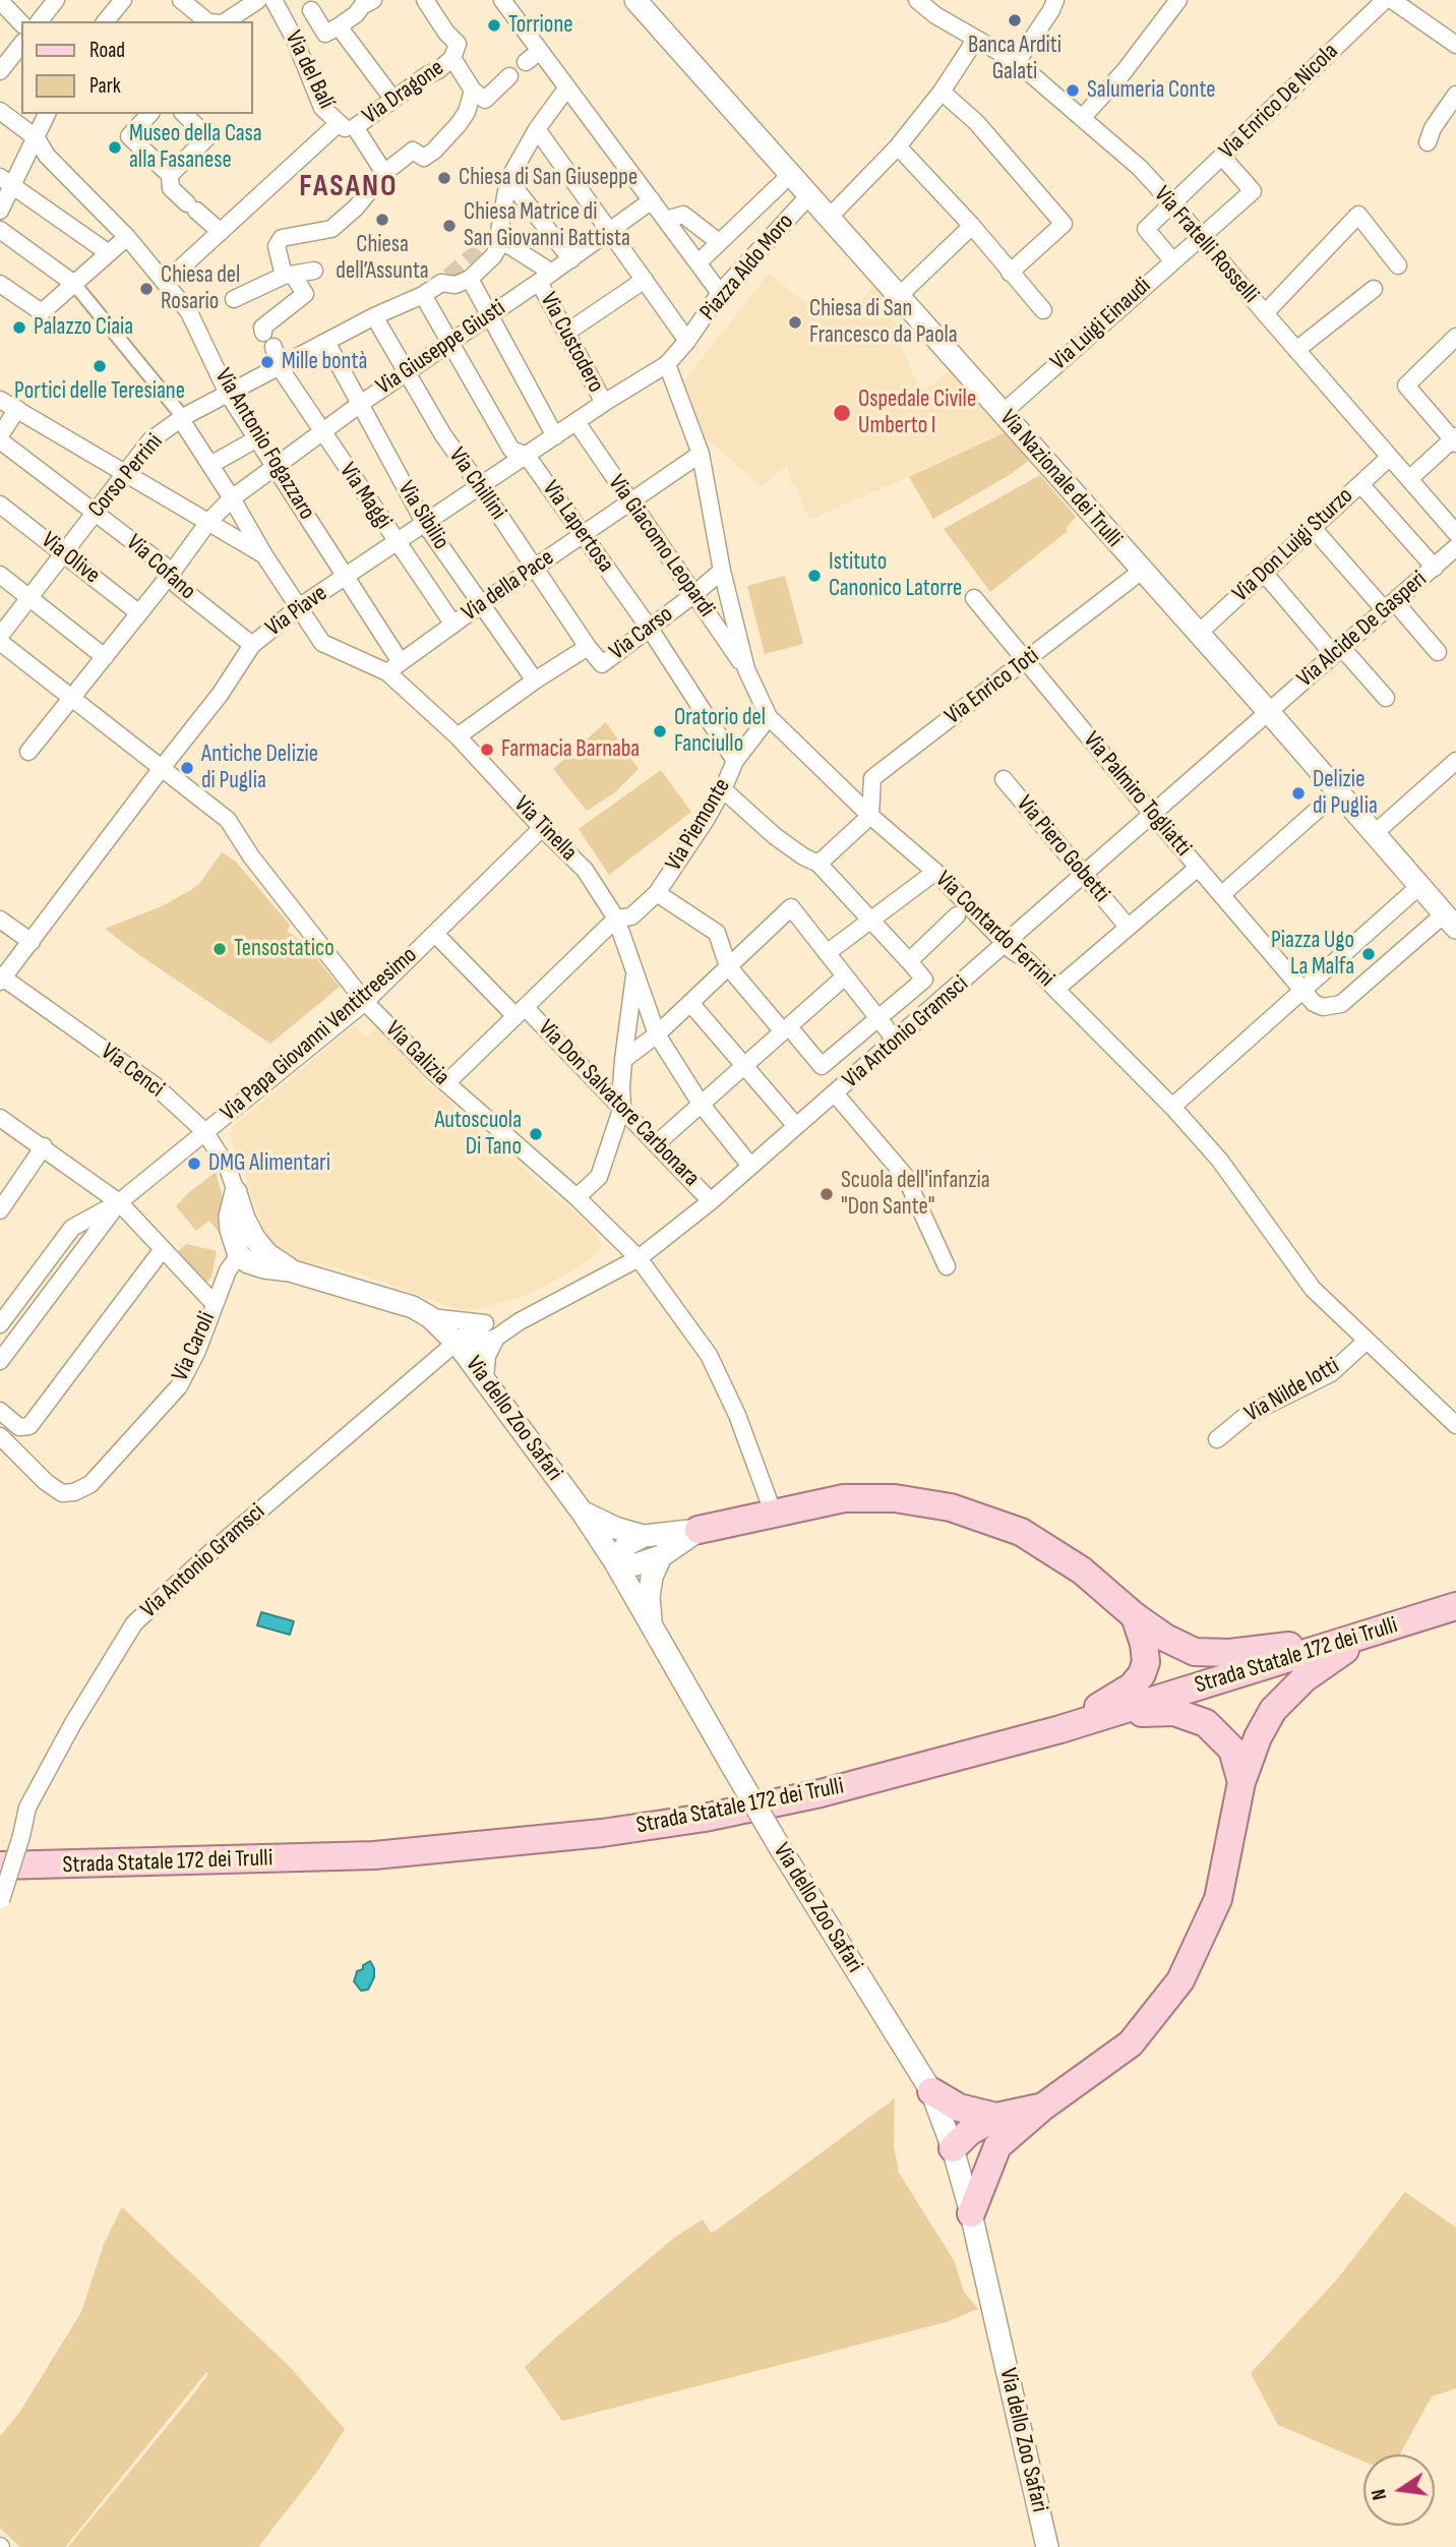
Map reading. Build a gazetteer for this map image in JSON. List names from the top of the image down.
{
  "streets": {
    "main road": ["Strada Statale 172 dei Trulli"],
    "street": [
      "Via del Balí",
      "Via Dragone",
      "Via Enrico De Nicola",
      "Via Fratelli Rosselli",
      "Piazza Aldo Moro",
      "Via Luigi Einaudi",
      "Via Custodero",
      "Via Giuseppe Giusti",
      "Via Antonio Fogazzaro",
      "Corso Perrini",
      "Via Nazionale dei Trulli",
      "Via Chillini",
      "Via Maggi",
      "Via Sibilio",
      "Via Lapertosa",
      "Via Don Luigi Sturzo",
      "Via Giacomo Leopardi",
      "Via Olive",
      "Via Cofano",
      "Via della Pace",
      "Via Piave",
      "Via Alcide De Gasperi",
      "Via Carso",
      "Via Enrico Toti",
      "Via Palmiro Togliatti",
      "Via Piemonte",
      "Via Tinella",
      "Via Piero Gobetti",
      "Via Contardo Ferrini",
      "Via Antonio Gramsci",
      "Via Papa Giovanni Ventitreesimo",
      "Via Galizia",
      "Via Cenci",
      "Via Don Salvatore Carbonara",
      "Via Caroli",
      "Via Nilde Iotti",
      "Via dello Zoo Safari"
    ]
  },
  "crossings": [
    ["Via del Balí", "Via Dragone"],
    ["Via Dragone", "Via Antonio Fogazzaro"],
    ["Via Enrico De Nicola", "Via Fratelli Rosselli"],
    ["Via Enrico De Nicola", "Via Luigi Einaudi"],
    ["Via Fratelli Rosselli", "Via Luigi Einaudi"],
    ["Via Fratelli Rosselli", "Via Don Luigi Sturzo"],
    ["Piazza Aldo Moro", "Via Nazionale dei Trulli"],
    ["Piazza Aldo Moro", "Via Piave"],
    ["Via Luigi Einaudi", "Via Nazionale dei Trulli"],
    ["Via Custodero", "Via Giuseppe Giusti"],
    ["Via Custodero", "Via Piave"],
    ["Via Giuseppe Giusti", "Via Antonio Fogazzaro"],
    ["Via Giuseppe Giusti", "Via Chillini"],
    ["Via Giuseppe Giusti", "Via Maggi"],
    ["Via Giuseppe Giusti", "Via Sibilio"],
    ["Via Giuseppe Giusti", "Via Lapertosa"],
    ["Via Giuseppe Giusti", "Via Tinella"],
    ["Via Antonio Fogazzaro", "Corso Perrini"],
    ["Via Antonio Fogazzaro", "Via della Pace"],
    ["Via Antonio Fogazzaro", "Via Piave"],
    ["Via Antonio Fogazzaro", "Via Tinella"],
    ["Corso Perrini", "Via Chillini"],
    ["Corso Perrini", "Via Maggi"],
    ["Corso Perrini", "Via Sibilio"],
    ["Corso Perrini", "Via Lapertosa"],
    ["Corso Perrini", "Via Olive"],
    ["Corso Perrini", "Via Cofano"],
    ["Via Nazionale dei Trulli", "Via Don Luigi Sturzo"],
    ["Via Nazionale dei Trulli", "Via Alcide De Gasperi"],
    ["Via Nazionale dei Trulli", "Via Enrico Toti"],
    ["Via Nazionale dei Trulli", "Via Antonio Gramsci"],
    ["Via Chillini", "Via della Pace"],
    ["Via Chillini", "Via Piave"],
    ["Via Chillini", "Via Carso"],
    ["Via Maggi", "Via della Pace"],
    ["Via Maggi", "Via Piave"],
    ["Via Sibilio", "Via della Pace"],
    ["Via Sibilio", "Via Piave"],
    ["Via Sibilio", "Via Carso"],
    ["Via Lapertosa", "Via della Pace"],
    ["Via Lapertosa", "Via Piave"],
    ["Via Lapertosa", "Via Carso"],
    ["Via Lapertosa", "Via Piemonte"],
    ["Via Giacomo Leopardi", "Via della Pace"],
    ["Via Giacomo Leopardi", "Via Piave"],
    ["Via Giacomo Leopardi", "Via Carso"],
    ["Via Giacomo Leopardi", "Via Contardo Ferrini"],
    ["Via Cofano", "Via Piave"],
    ["Via della Pace", "Via Tinella"],
    ["Via della Pace", "Via Contardo Ferrini"],
    ["Via Piave", "Via Tinella"],
    ["Via Piave", "Via Contardo Ferrini"],
    ["Via Piave", "Via Galizia"],
    ["Via Piave", "Via Cenci"],
    ["Via Alcide De Gasperi", "Via Antonio Gramsci"],
    ["Via Carso", "Via Tinella"],
    ["Via Carso", "Via Contardo Ferrini"],
    ["Via Enrico Toti", "Via Palmiro Togliatti"],
    ["Via Enrico Toti", "Via Contardo Ferrini"],
    ["Via Palmiro Togliatti", "Via Antonio Gramsci"],
    ["Via Piemonte", "Via Tinella"],
    ["Via Piemonte", "Via Contardo Ferrini"],
    ["Via Piemonte", "Via Galizia"],
    ["Via Piemonte", "Via Don Salvatore Carbonara"],
    ["Via Tinella", "Via Antonio Gramsci"],
    ["Via Tinella", "Via Papa Giovanni Ventitreesimo"],
    ["Via Piero Gobetti", "Via Antonio Gramsci"],
    ["Via Contardo Ferrini", "Via Antonio Gramsci"],
    ["Via Contardo Ferrini", "Via Nilde Iotti"],
    ["Via Antonio Gramsci", "Via Galizia"],
    ["Via Antonio Gramsci", "Via Don Salvatore Carbonara"],
    ["Via Antonio Gramsci", "Via dello Zoo Safari"],
    ["Via Papa Giovanni Ventitreesimo", "Via Galizia"],
    ["Via Papa Giovanni Ventitreesimo", "Via Cenci"],
    ["Via Papa Giovanni Ventitreesimo", "Via Don Salvatore Carbonara"],
    ["Via Papa Giovanni Ventitreesimo", "Via Caroli"],
    ["Via Cenci", "Via dello Zoo Safari"]
  ],
  "districts": ["FASANO"],
  "places": [
    "Banca Arditi Galati",
    "Torrione",
    "Salumeria Conte",
    "Museo della Casa alla Fasanese",
    "Chiesa di San Giuseppe",
    "Chiesa dell’Assunta",
    "Chiesa Matrice di San Giovanni Battista",
    "Chiesa del Rosario",
    "Chiesa di San Francesco da Paola",
    "Palazzo Ciaia",
    "Mille bontà",
    "Portici delle Teresiane",
    "Ospedale Civile Umberto I",
    "Istituto Canonico Latorre",
    "Oratorio del Fanciullo",
    "Farmacia Barnaba",
    "Antiche Delizie di Puglia",
    "Delizie di Puglia",
    "Tensostatico",
    "Piazza Ugo La Malfa",
    "Autoscuola Di Tano",
    "DMG Alimentari",
    "Scuola dell'infanzia \"Don Sante\""
  ],
  "legend": ["Road", "Park"],
  "north": "left"
}
